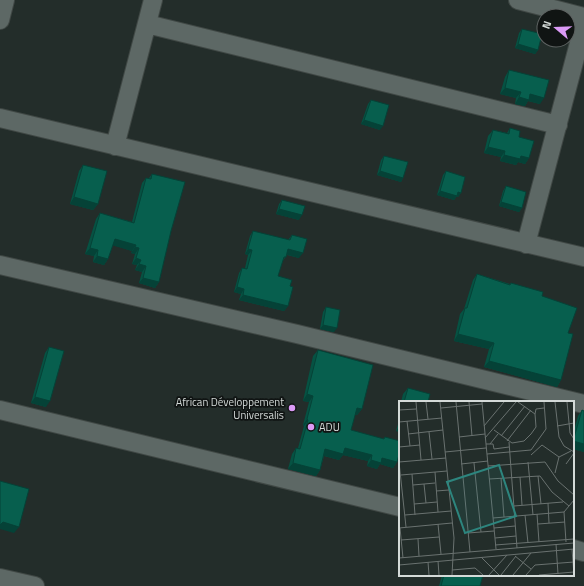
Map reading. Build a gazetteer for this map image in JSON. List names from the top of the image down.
{
  "places": ["African Développement Universalis", "ADU"],
  "north": "left"
}
